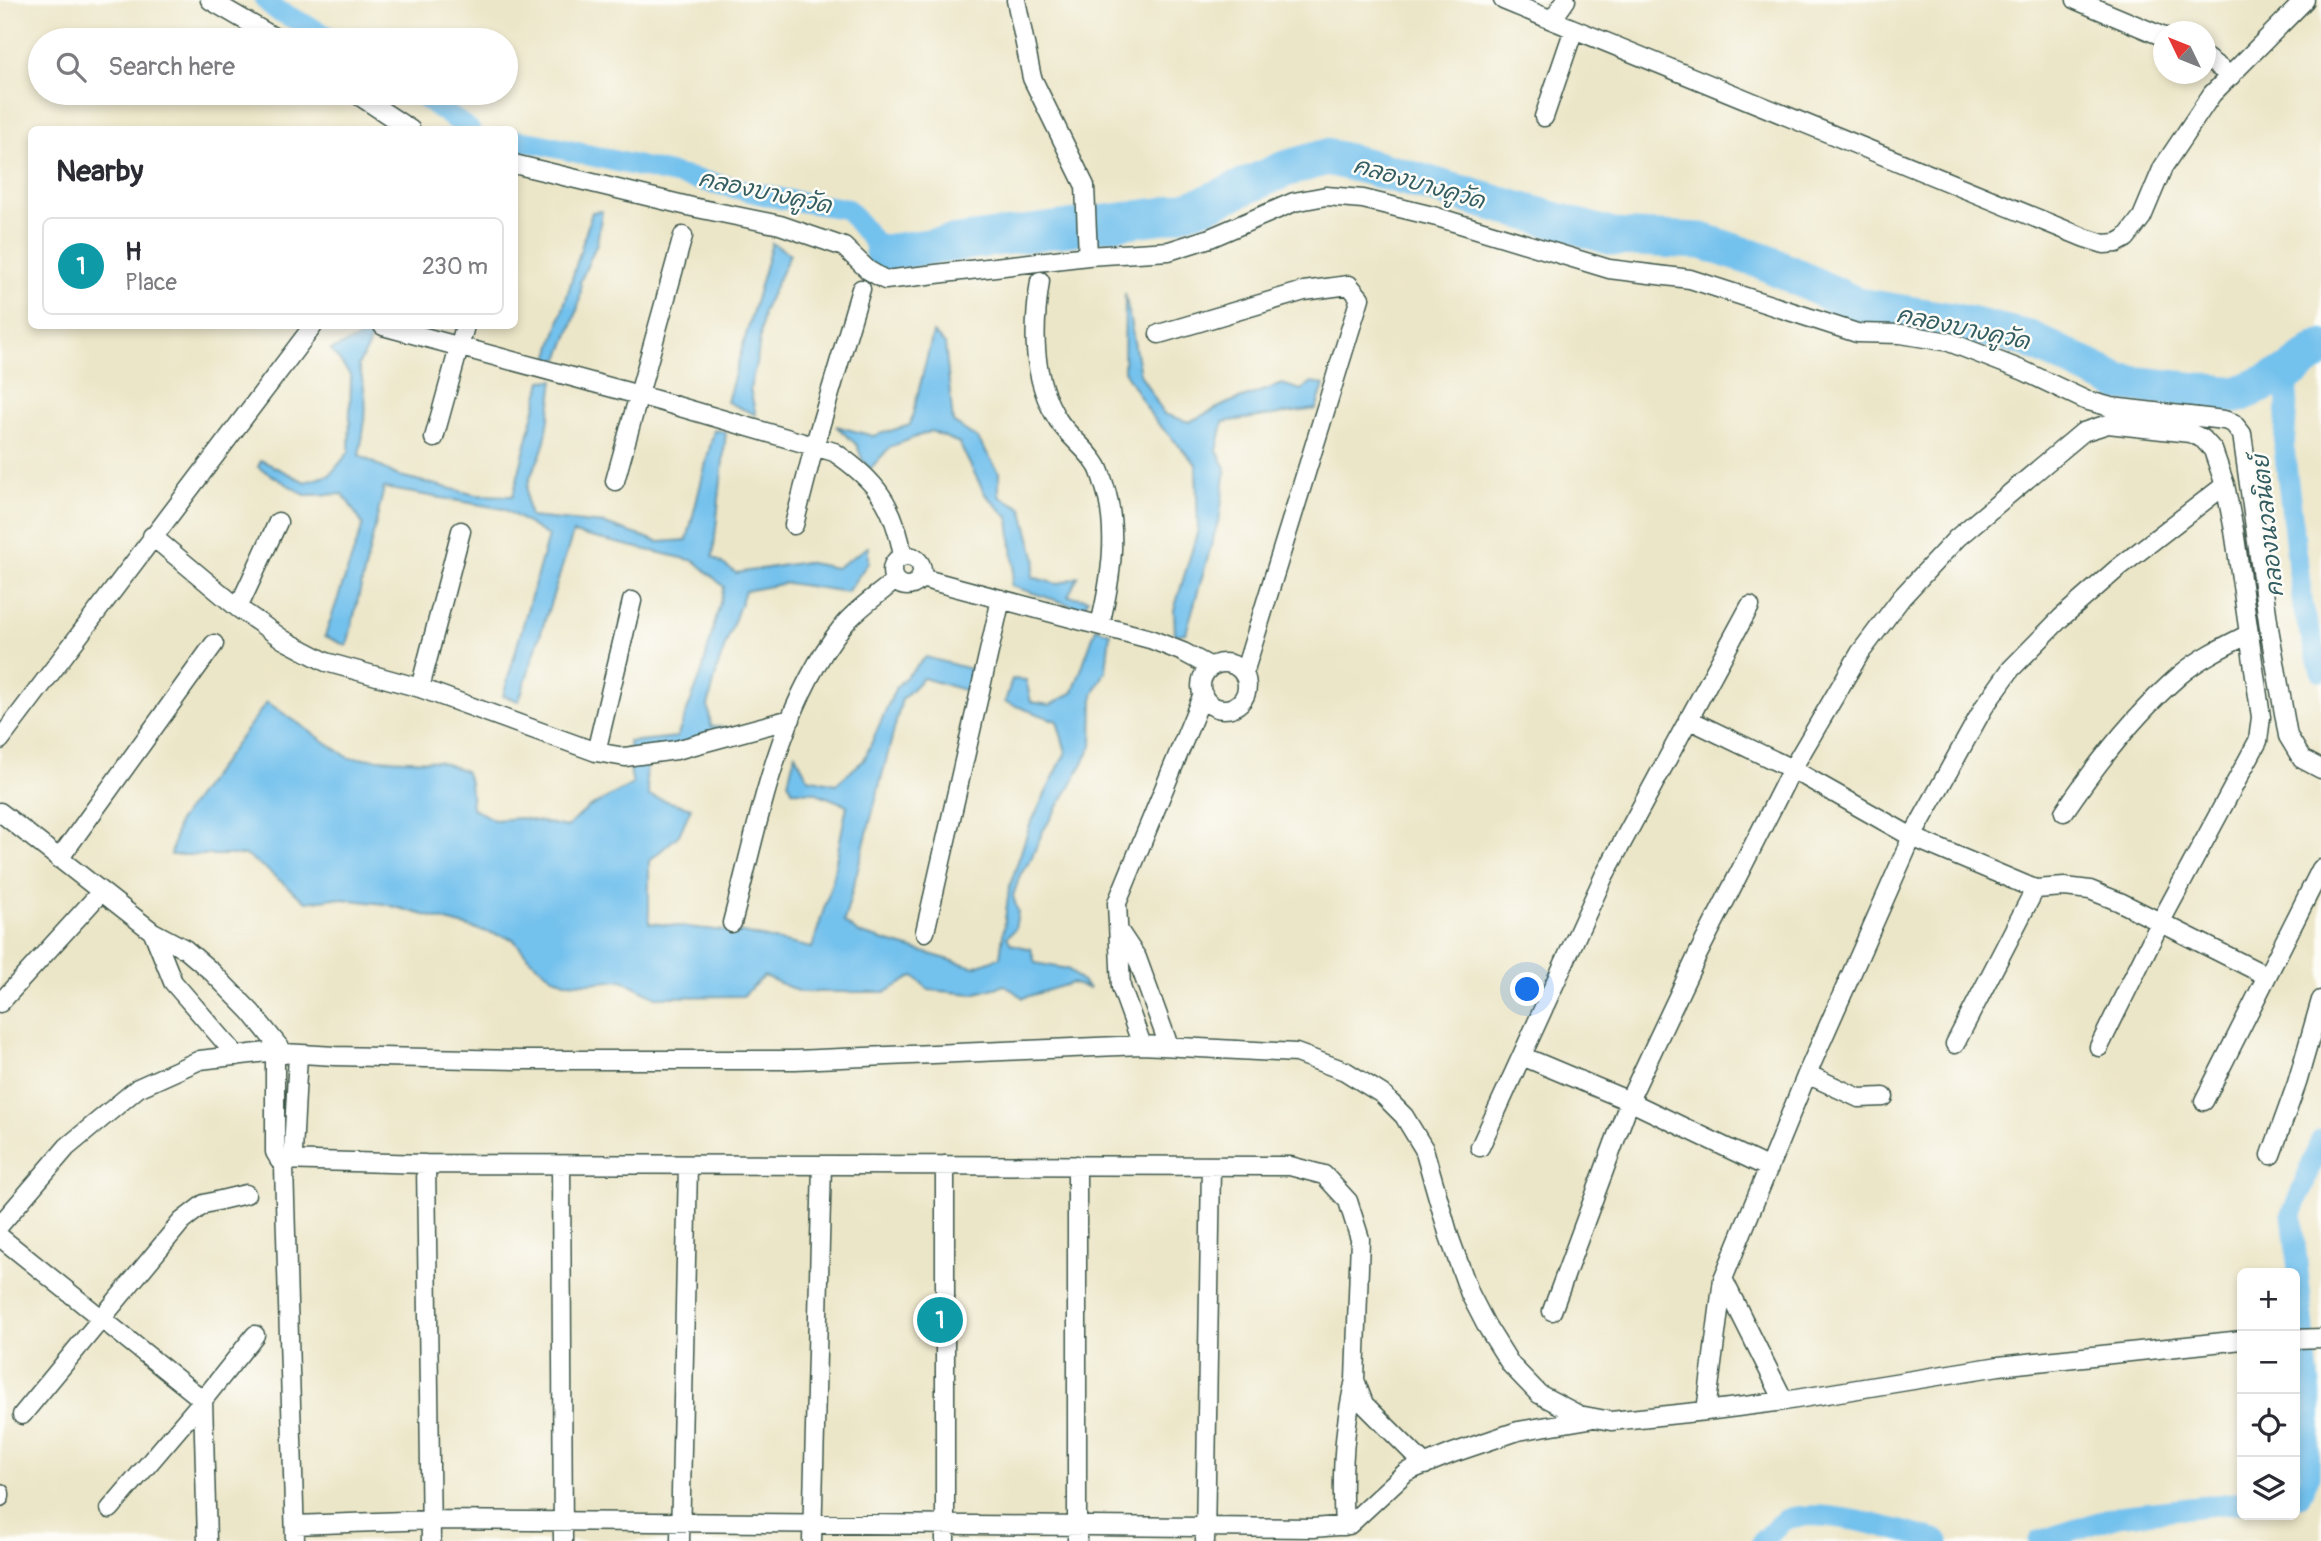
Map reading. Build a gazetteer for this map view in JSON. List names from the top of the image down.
{
  "water": ["คลองบางคูวัด", "คลองนวลนิตย์"],
  "north": "top left",
  "page": {
    "search": "Search here",
    "heading": "Nearby",
    "list": [
      {
        "mark": "1",
        "name": "H",
        "note": "Place",
        "value": "230 m"
      }
    ],
    "map_buttons": ["+", "−"],
    "pins": "1"
  }
}
